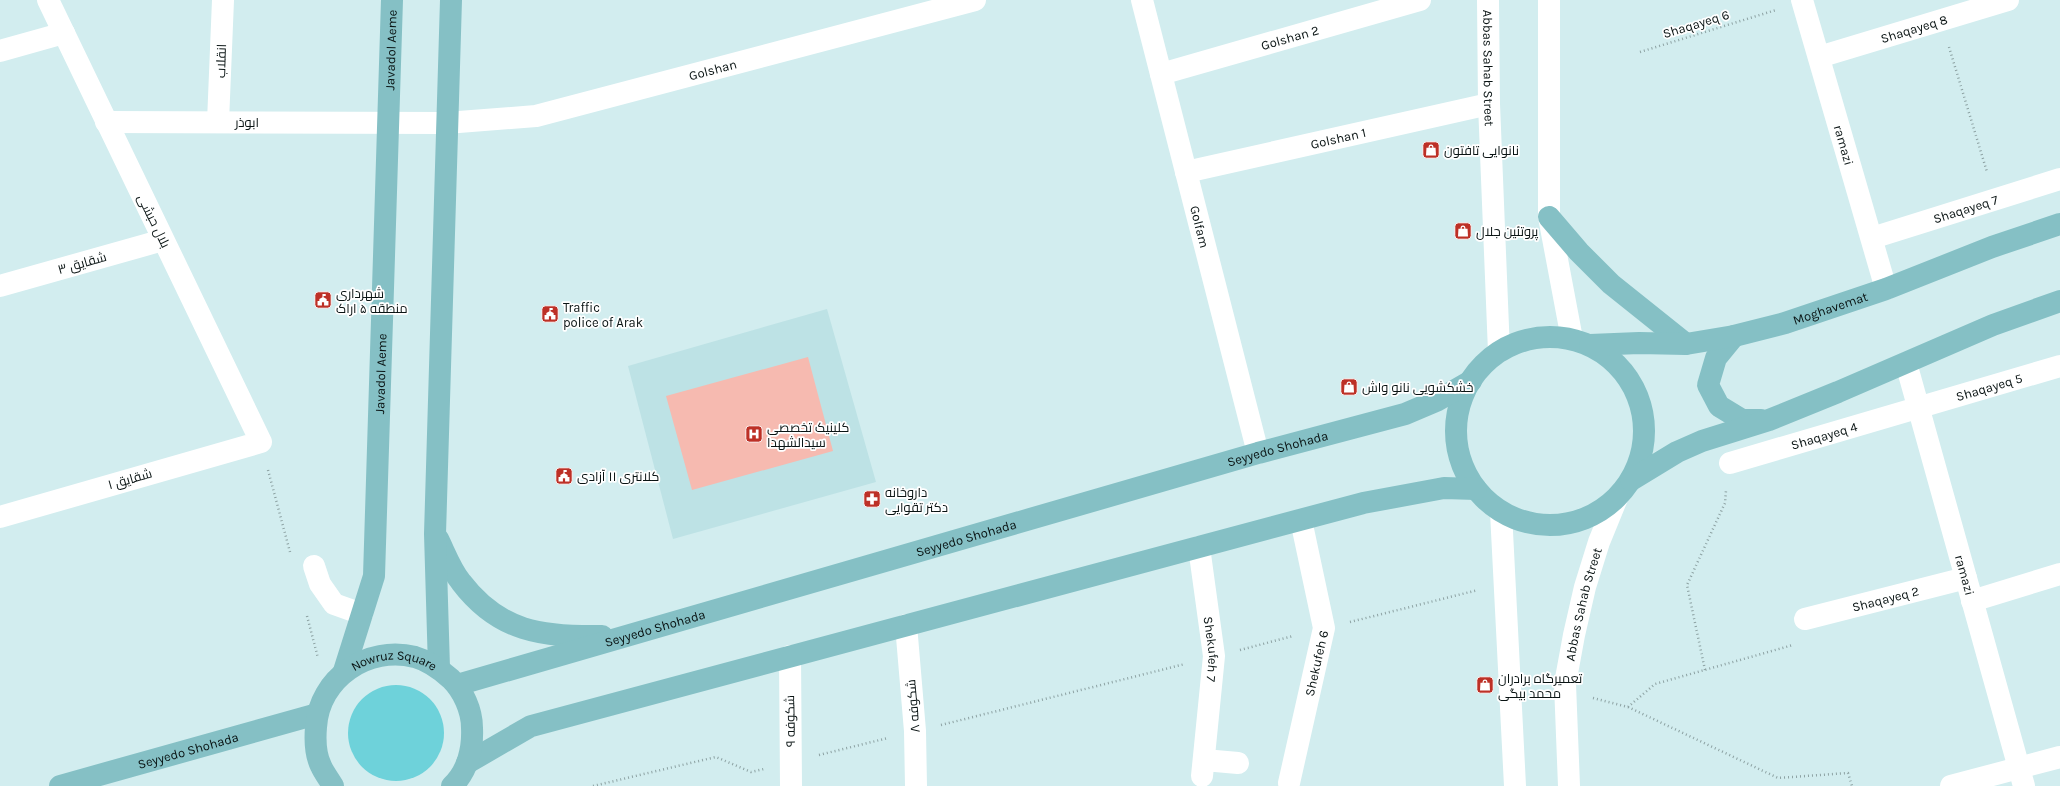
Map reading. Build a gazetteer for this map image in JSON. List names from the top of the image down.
{
  "streets": {
    "main road": [
      "Javadol Aeme",
      "Moghavemat",
      "Seyyedo Shohada",
      "Nowruz Square"
    ],
    "street": [
      "Shaqayeq 8",
      "Golshan 2",
      "انقلاب",
      "Abbas Sahab Street",
      "Golshan",
      "ابوذر",
      "Golshan 1",
      "ramazi",
      "Shaqayeq 7",
      "بلال حبشی",
      "Golfam",
      "شقایق ۳",
      "Shaqayeq 5",
      "Shaqayeq 4",
      "شقایق ۱",
      "Shaqayeq 2",
      "Shekufeh 7",
      "Shekufeh 6",
      "شکوفه ۸",
      "شکوفه ۹"
    ],
    "path": ["Shaqayeq 6"]
  },
  "crossings": [
    ["Shaqayeq 6", "ramazi"],
    ["Shaqayeq 8", "ramazi"],
    ["Golshan 2", "Golfam"],
    ["Javadol Aeme", "Golshan"],
    ["Javadol Aeme", "ابوذر"],
    ["Javadol Aeme", "Nowruz Square"],
    ["انقلاب", "ابوذر"],
    ["Abbas Sahab Street", "Golshan 1"],
    ["Abbas Sahab Street", "Moghavemat"],
    ["Golshan", "ابوذر"],
    ["ابوذر", "بلال حبشی"],
    ["Golshan 1", "Golfam"],
    ["ramazi", "Shaqayeq 7"],
    ["ramazi", "Moghavemat"],
    ["ramazi", "Shaqayeq 5"],
    ["ramazi", "Shaqayeq 4"],
    ["ramazi", "Shaqayeq 2"],
    ["بلال حبشی", "شقایق ۳"],
    ["بلال حبشی", "شقایق ۱"],
    ["Golfam", "Seyyedo Shohada"],
    ["Moghavemat", "Seyyedo Shohada"],
    ["Shaqayeq 5", "Shaqayeq 4"],
    ["Seyyedo Shohada", "Nowruz Square"]
  ],
  "places": {
    "shop": [
      "نانوایی تافتون",
      "پروتئین جلال",
      "خشکشویی نانو واش",
      "تعمیرگاه برادران محمد بیگی"
    ],
    "public building": ["شهرداری منطقه ۵ اراک", "Traffic police of Arak", "کلانتری ۱۱ آزادی"],
    "hospital": ["کلینیک تخصصی سیدالشهدا"],
    "pharmacy": ["داروخانه دکتر تقوایی"]
  }
}
